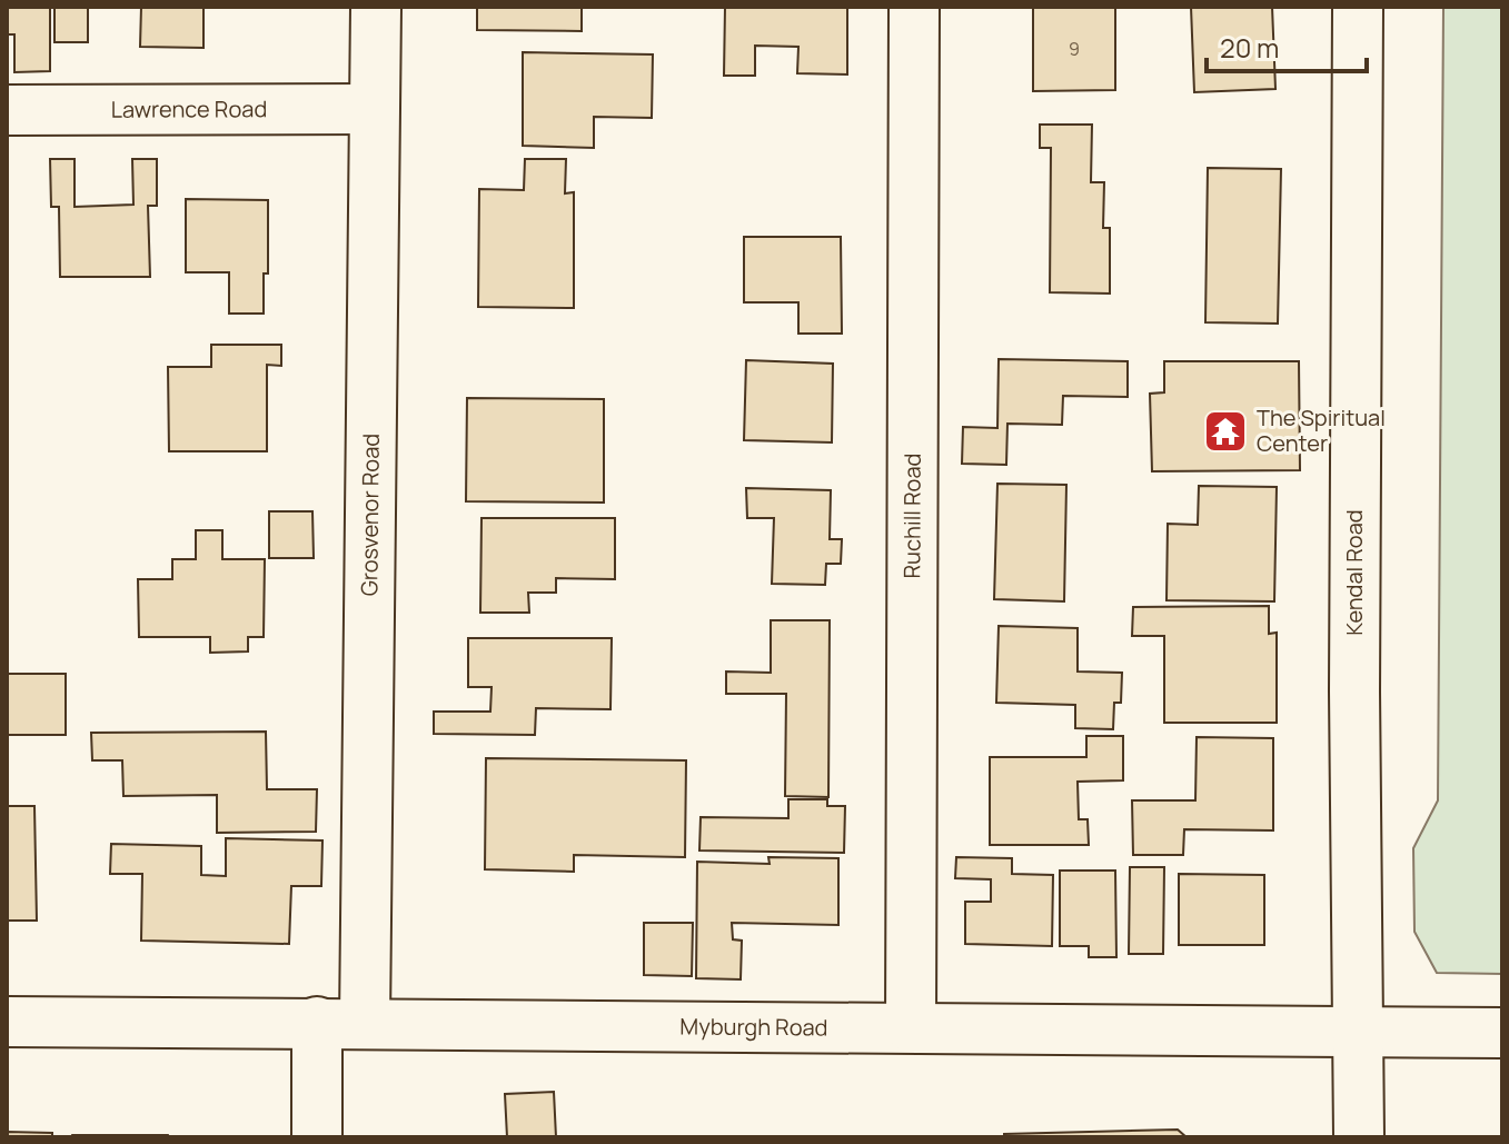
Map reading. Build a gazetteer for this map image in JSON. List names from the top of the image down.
{
  "streets": {
    "street": [
      "Lawrence Road",
      "Grosvenor Road",
      "Ruchill Road",
      "Kendal Road",
      "Myburgh Road"
    ]
  },
  "crossings": [
    ["Lawrence Road", "Grosvenor Road"],
    ["Grosvenor Road", "Myburgh Road"],
    ["Ruchill Road", "Myburgh Road"],
    ["Kendal Road", "Myburgh Road"]
  ],
  "places": {
    "temple": ["The Spiritual Center"]
  },
  "house_numbers": ["9"],
  "scale_bar": "20 m"
}
